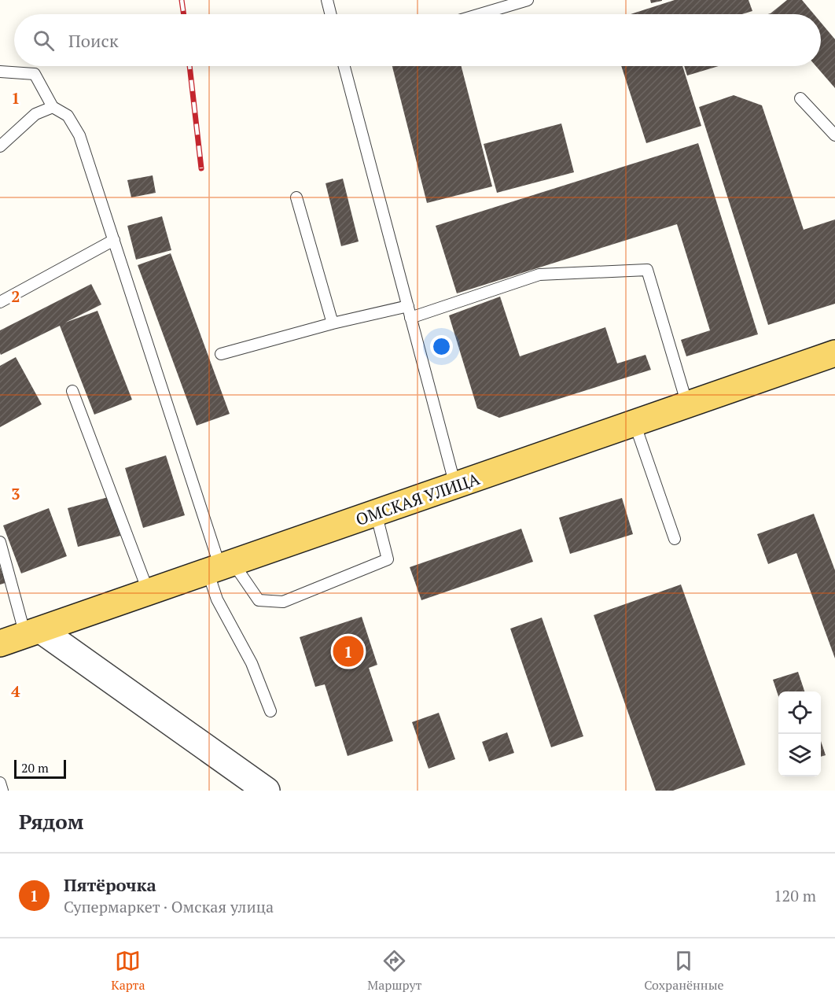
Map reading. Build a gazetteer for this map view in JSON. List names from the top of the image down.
{
  "streets": {
    "main road": ["ОМСКАЯ УЛИЦА"]
  },
  "scale_bar": "20 m",
  "page": {
    "search": "Поиск",
    "pins": "1",
    "scale": "20 m",
    "heading": "Рядом",
    "list": [
      {
        "mark": "1",
        "name": "Пятёрочка",
        "note": "Супермаркет · Омская улица",
        "value": "120 m"
      }
    ],
    "nav": ["Карта", "Маршрут", "Сохранённые"]
  },
  "grid": {
    "rows": [
      "1",
      "2",
      "3",
      "4"
    ]
  }
}
